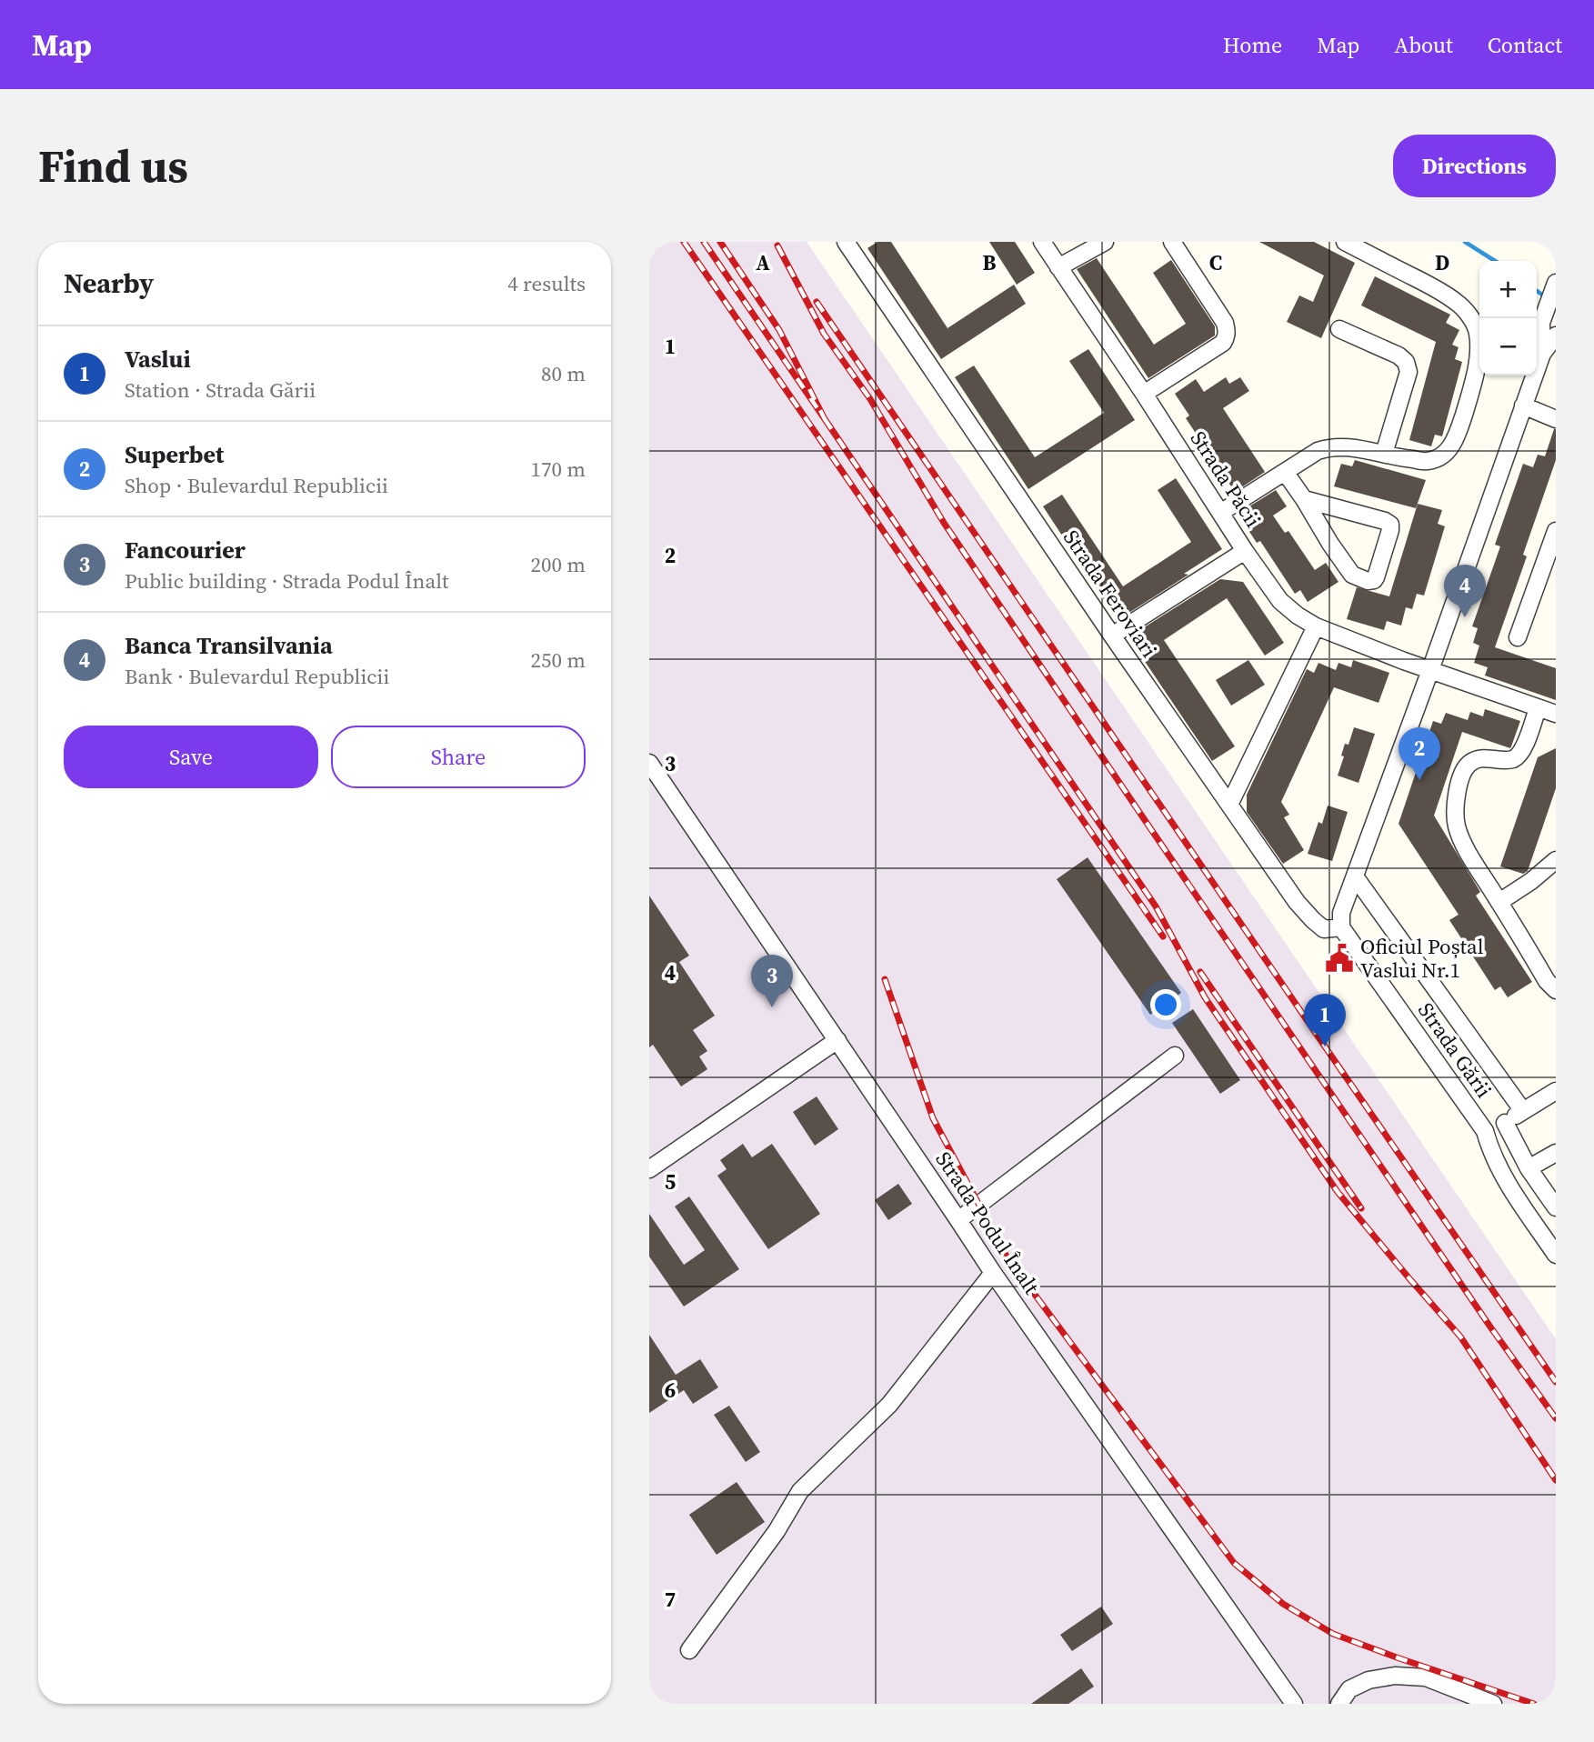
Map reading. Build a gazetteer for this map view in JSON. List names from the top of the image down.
{
  "streets": {
    "street": [
      "Strada Păcii",
      "Strada Feroviari",
      "Strada Gării",
      "Strada Podul Înalt"
    ]
  },
  "places": {
    "public building": ["Oficiul Poștal Vaslui Nr.1"]
  },
  "page": {
    "header": "Map",
    "nav": [
      "Home",
      "Map",
      "About",
      "Contact"
    ],
    "buttons": [
      "Directions",
      ["Save", "Share"]
    ],
    "title": "Find us",
    "heading": ["Nearby", "4 results"],
    "map_buttons": ["+", "−"],
    "list": [
      {
        "mark": "1",
        "name": "Vaslui",
        "note": "Station · Strada Gării",
        "value": "80 m"
      },
      {
        "mark": "2",
        "name": "Superbet",
        "note": "Shop · Bulevardul Republicii",
        "value": "170 m"
      },
      {
        "mark": "3",
        "name": "Fancourier",
        "note": "Public building · Strada Podul Înalt",
        "value": "200 m"
      },
      {
        "mark": "4",
        "name": "Banca Transilvania",
        "note": "Bank · Bulevardul Republicii",
        "value": "250 m"
      }
    ],
    "pins": [
      "4",
      "2",
      "3",
      "1"
    ]
  },
  "grid": {
    "columns": [
      "A",
      "B",
      "C",
      "D"
    ],
    "rows": [
      "1",
      "2",
      "3",
      "4",
      "5",
      "6",
      "7"
    ]
  }
}
